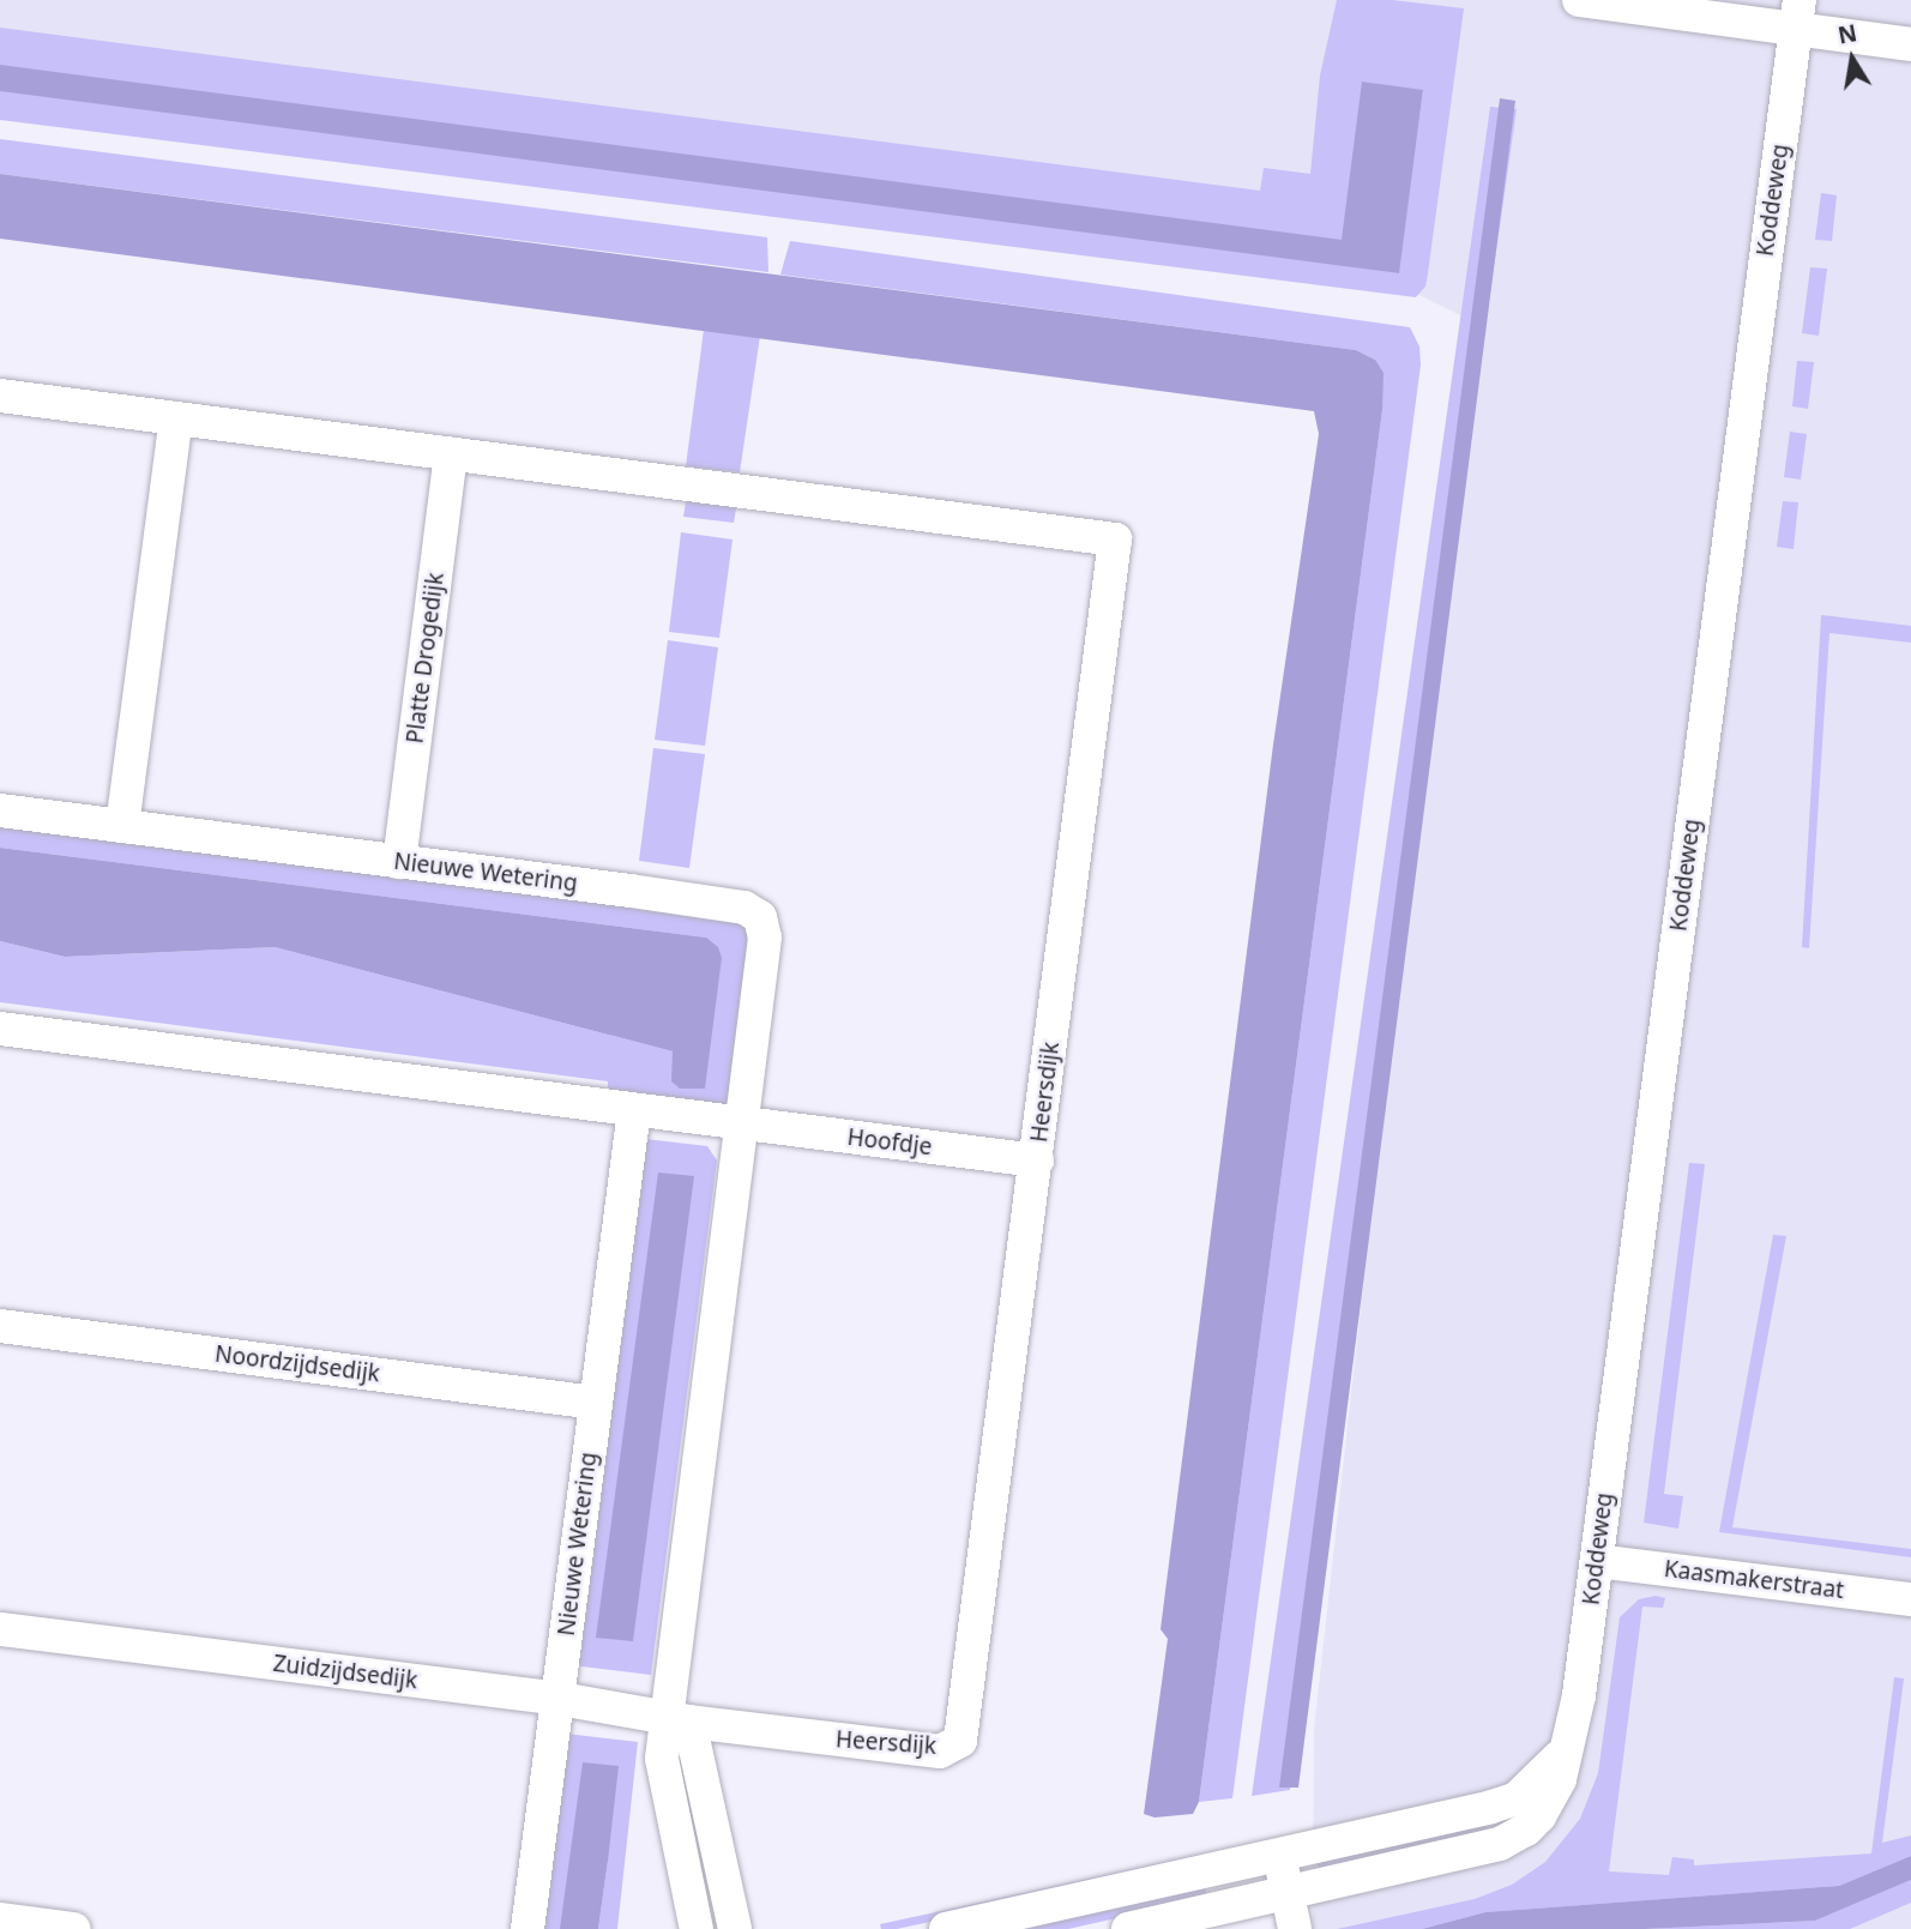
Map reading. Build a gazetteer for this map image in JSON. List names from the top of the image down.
{
  "streets": {
    "street": [
      "Koddeweg",
      "Platte Drogedijk",
      "Nieuwe Wetering",
      "Heersdijk",
      "Hoofdje",
      "Noordzijdsedijk",
      "Kaasmakerstraat",
      "Zuidzijdsedijk"
    ]
  },
  "crossings": [
    ["Koddeweg", "Kaasmakerstraat"],
    ["Platte Drogedijk", "Nieuwe Wetering"],
    ["Platte Drogedijk", "Heersdijk"],
    ["Nieuwe Wetering", "Heersdijk"],
    ["Nieuwe Wetering", "Hoofdje"],
    ["Nieuwe Wetering", "Noordzijdsedijk"],
    ["Nieuwe Wetering", "Zuidzijdsedijk"],
    ["Heersdijk", "Hoofdje"],
    ["Heersdijk", "Zuidzijdsedijk"]
  ],
  "north": "top"
}
